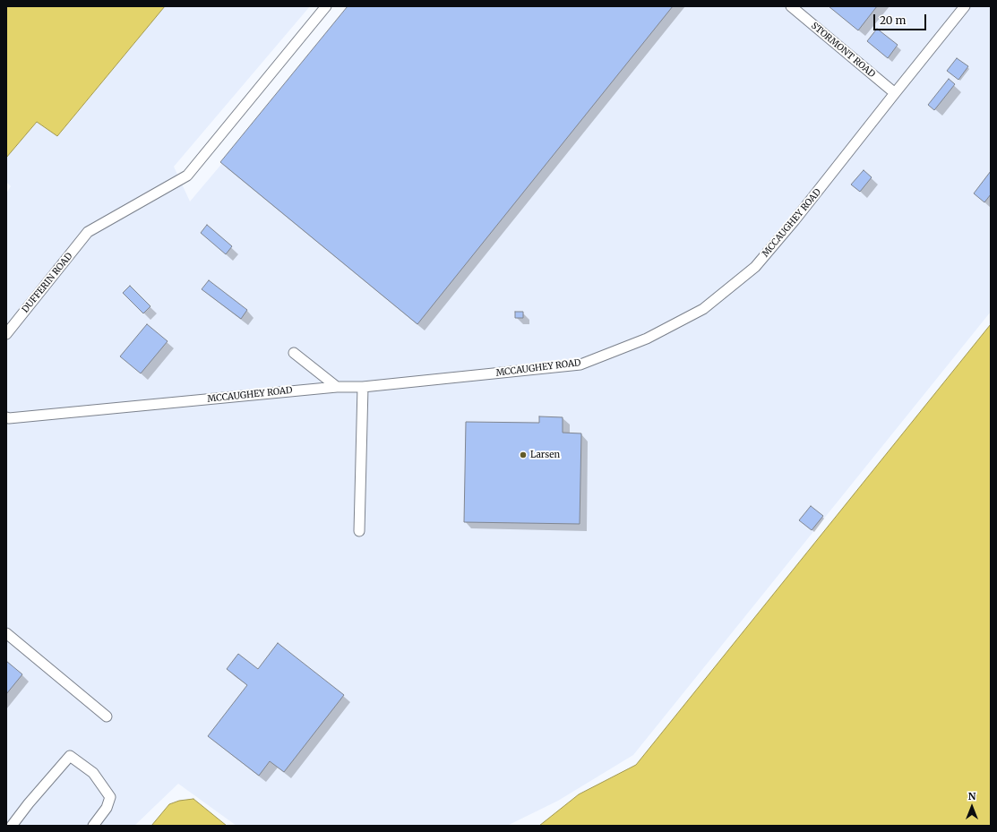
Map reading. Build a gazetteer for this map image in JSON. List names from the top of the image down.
{
  "streets": {
    "lane": ["STORMONT ROAD", "MCCAUGHEY ROAD", "DUFFERIN ROAD"]
  },
  "crossings": [
    ["STORMONT ROAD", "MCCAUGHEY ROAD"]
  ],
  "places": ["Larsen"],
  "scale_bar": "20 m",
  "north": "top"
}
